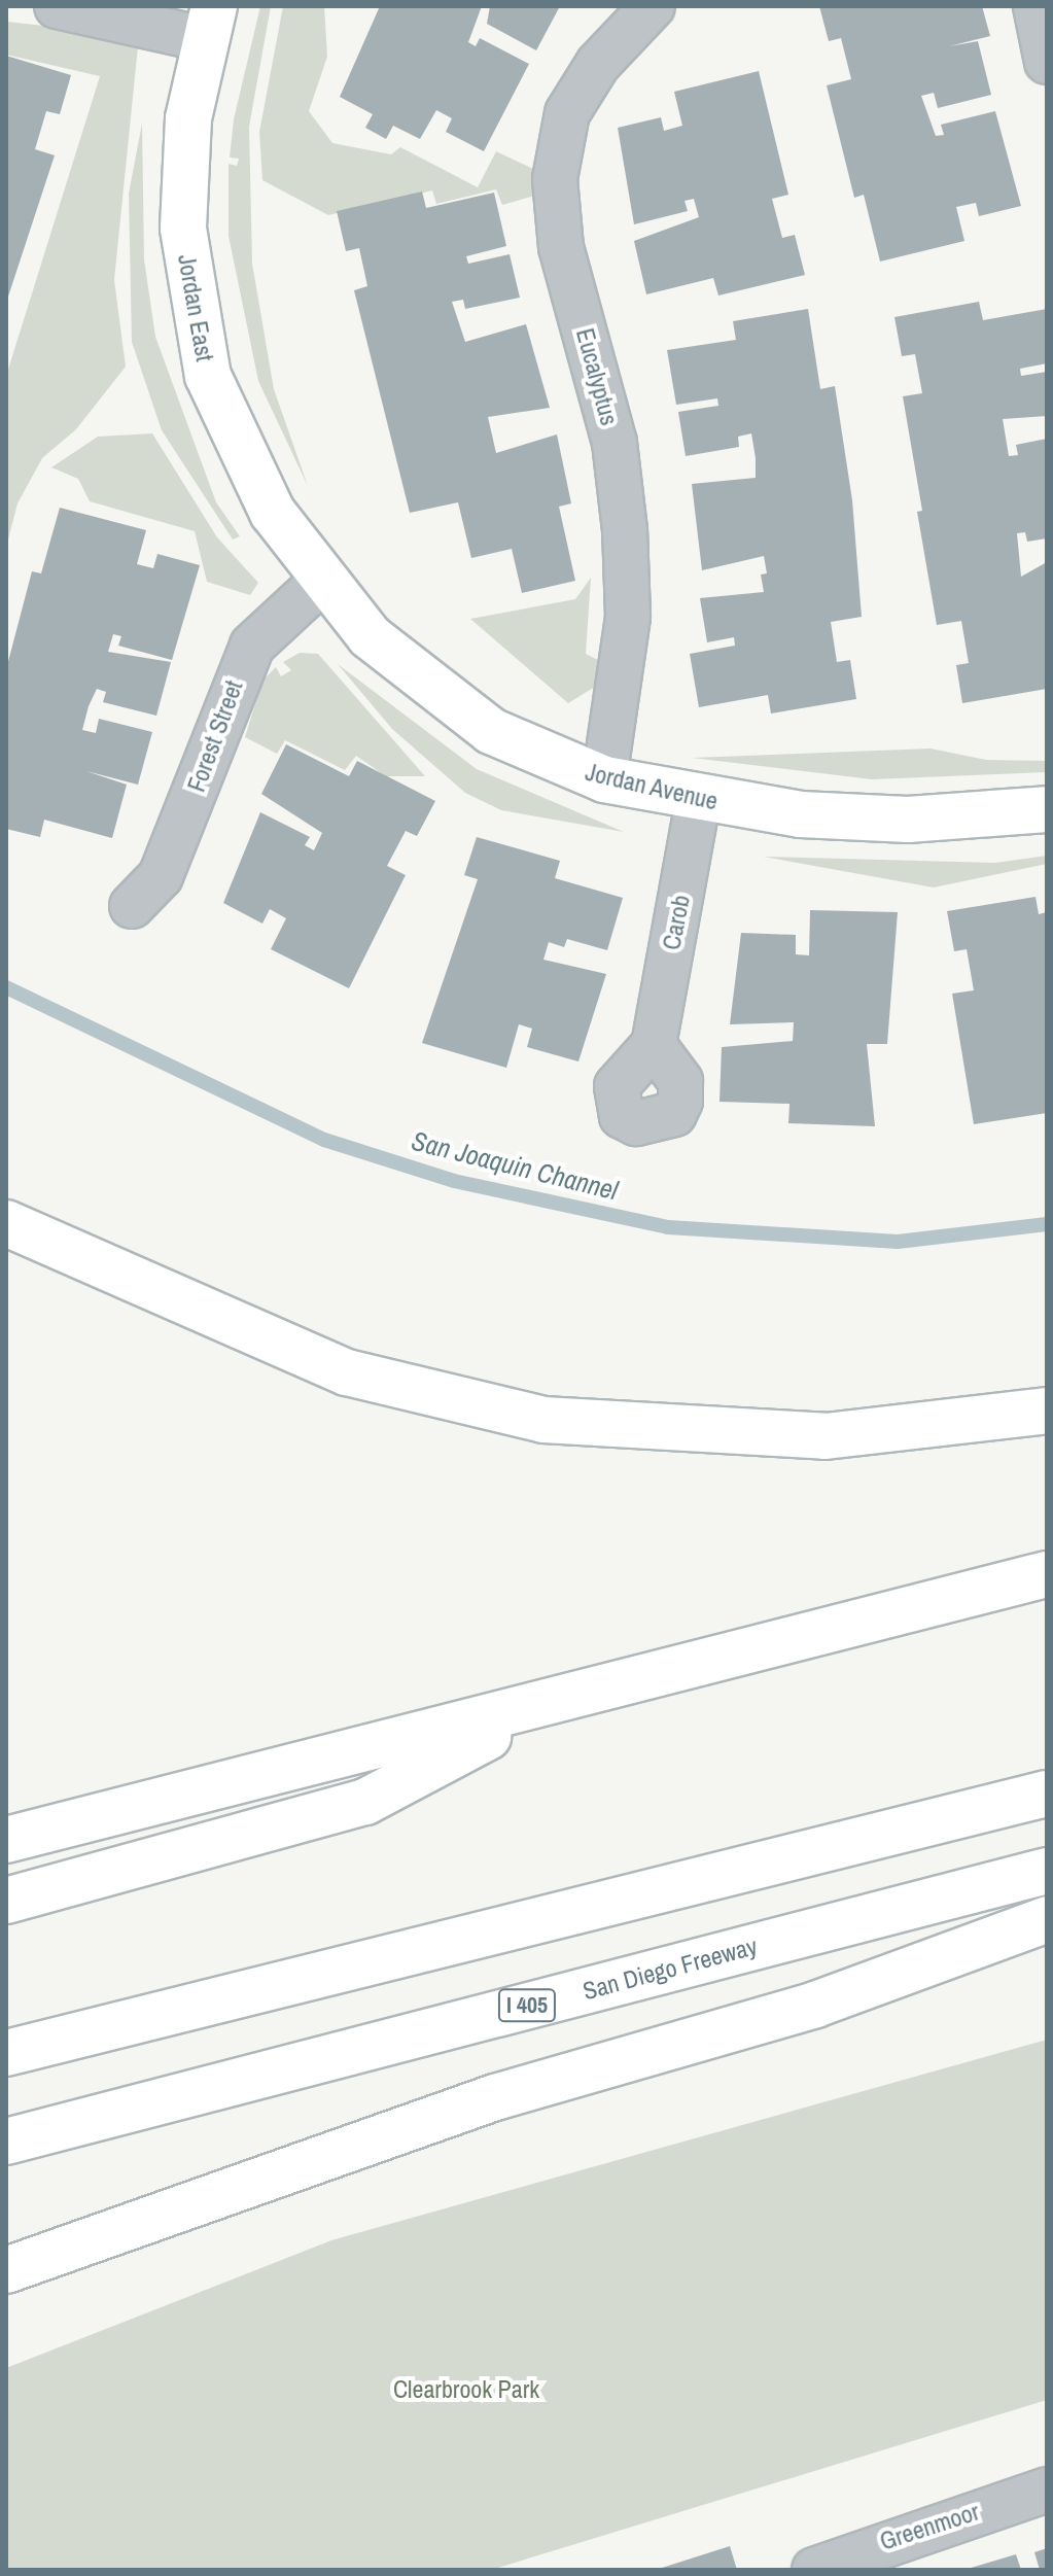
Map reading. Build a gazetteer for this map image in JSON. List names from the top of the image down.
{
  "streets": {
    "main road": [
      "Jordan East",
      "Jordan Avenue",
      "San Diego Freeway",
      "I 405"
    ],
    "street": [
      "Eucalyptus",
      "Forest Street",
      "Carob",
      "Greenmoor"
    ]
  },
  "crossings": [
    ["Jordan East", "Forest Street"],
    ["Jordan East", "Jordan Avenue"],
    ["Eucalyptus", "Jordan Avenue"],
    ["Forest Street", "Jordan Avenue"],
    ["Jordan Avenue", "Carob"]
  ],
  "water": ["San Joaquin Channel"],
  "parks": ["Clearbrook Park"]
}
